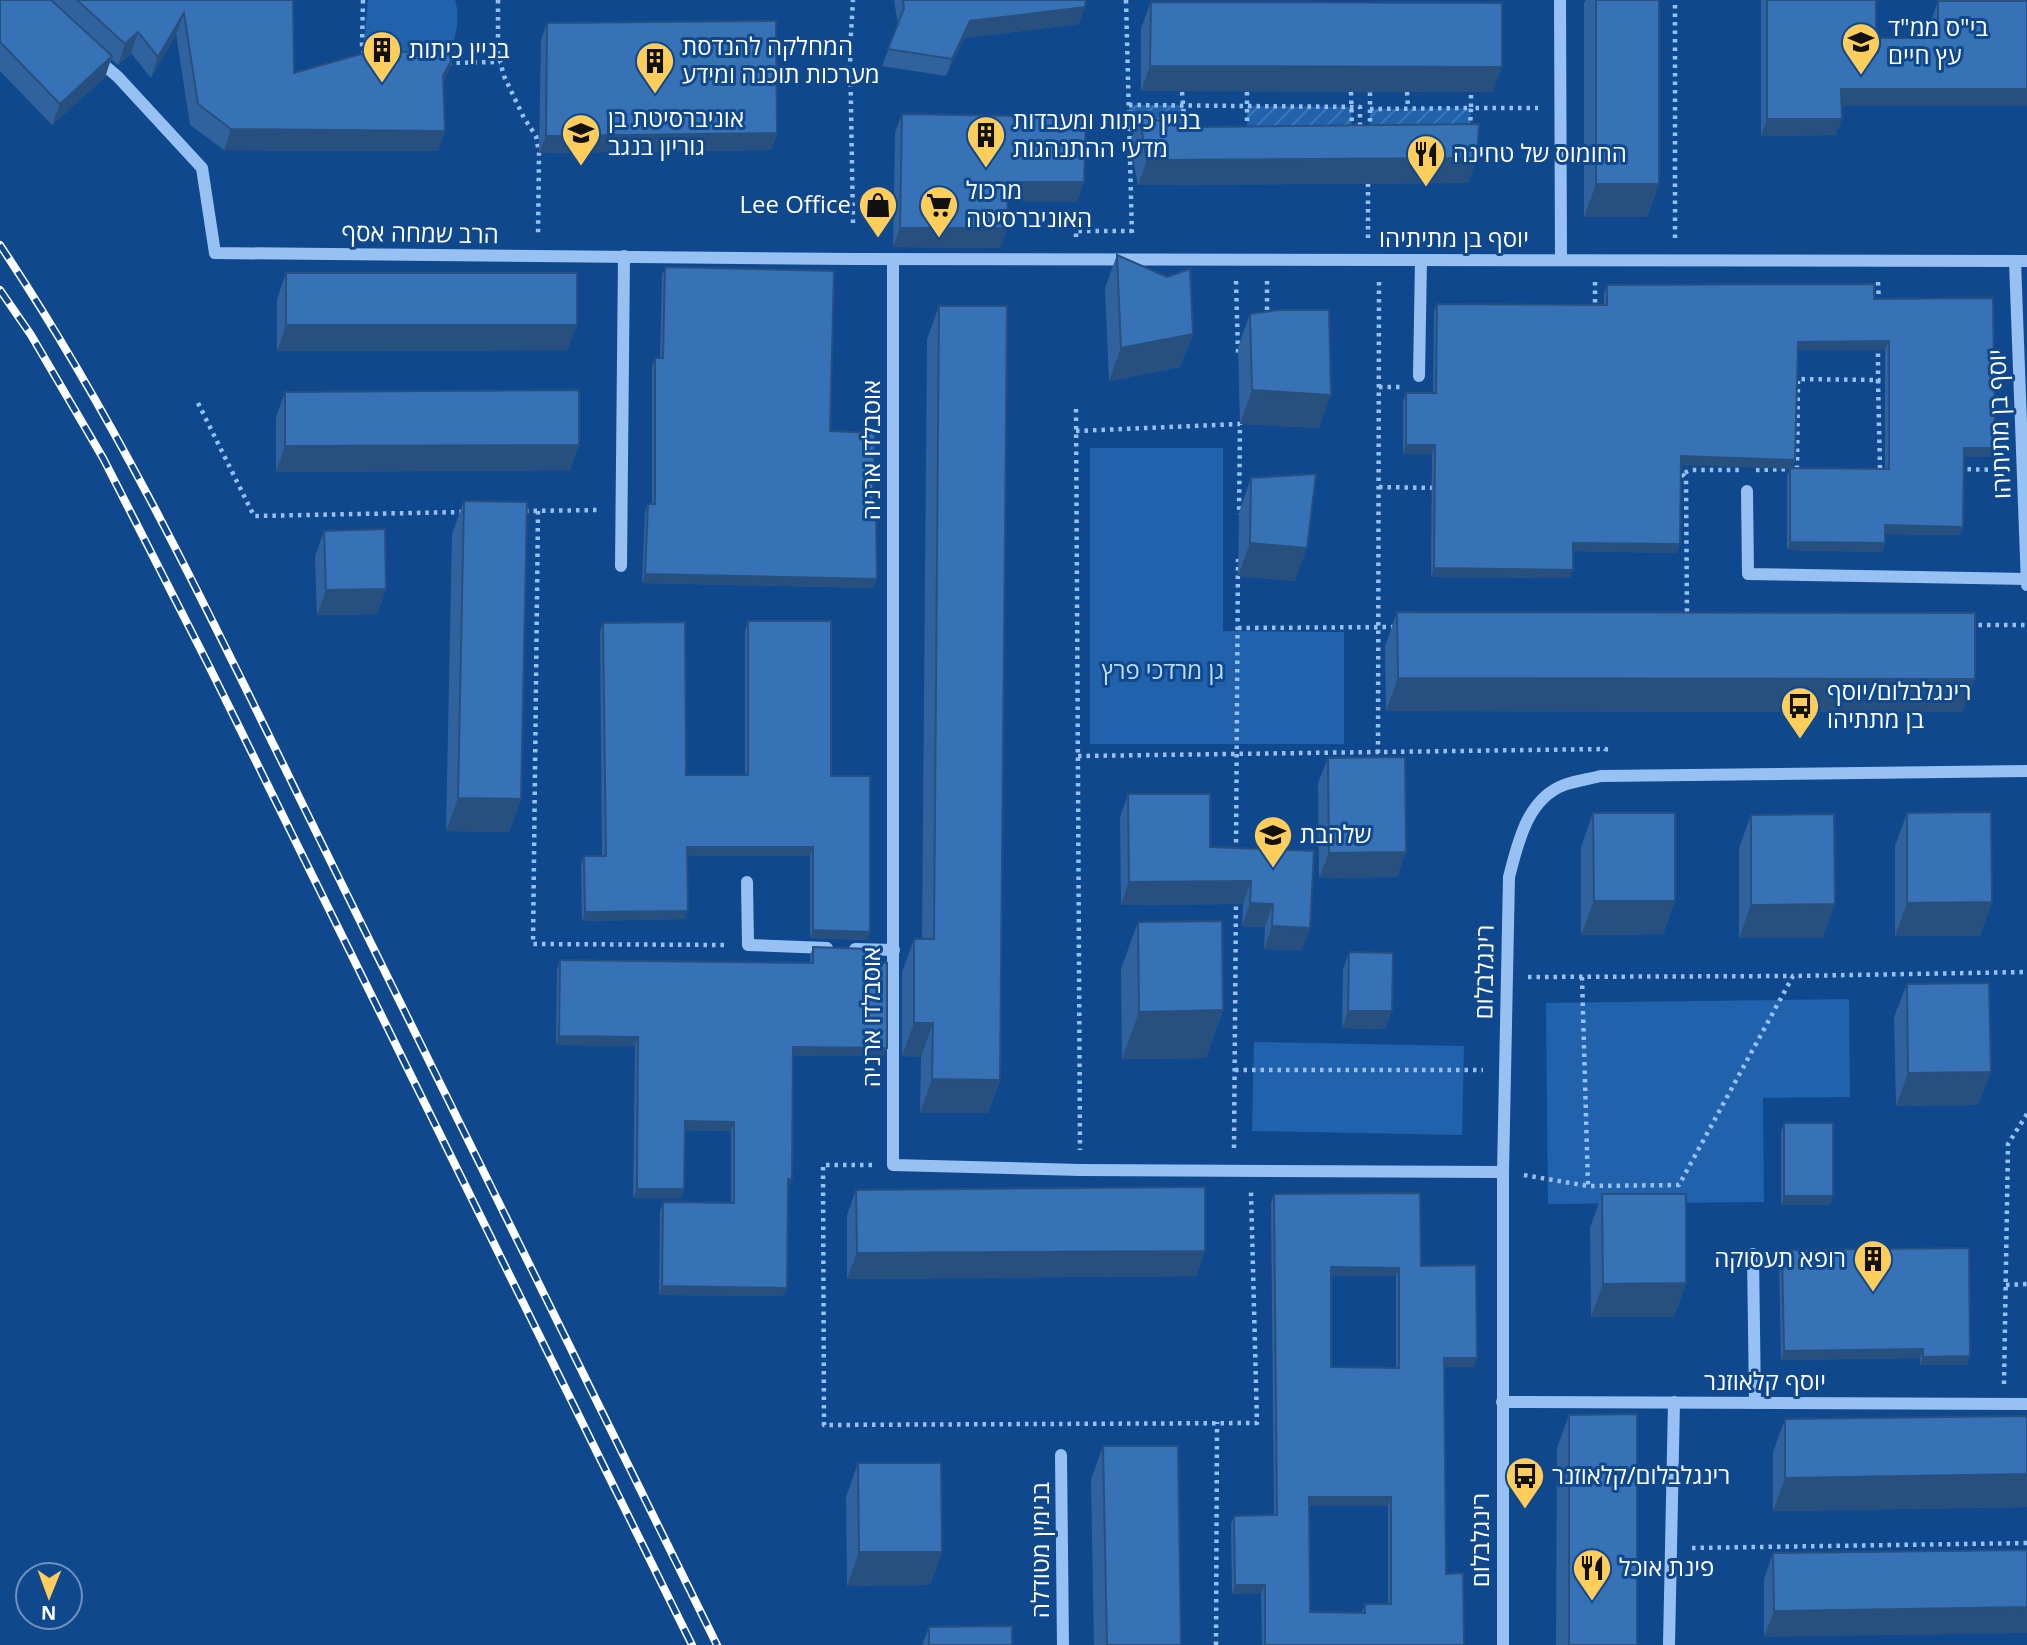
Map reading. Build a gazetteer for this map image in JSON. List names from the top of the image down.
{
  "streets": {
    "street": [
      "הרב שמחה אסף",
      "יוסף בן מתיתיהו",
      "אוסבלדו ארניה",
      "רינגלבלום",
      "יוסף קלאוזנר",
      "בנימין מטודלה"
    ]
  },
  "crossings": [
    ["הרב שמחה אסף", "יוסף בן מתיתיהו"],
    ["הרב שמחה אסף", "אוסבלדו ארניה"],
    ["יוסף בן מתיתיהו", "אוסבלדו ארניה"],
    ["אוסבלדו ארניה", "רינגלבלום"],
    ["רינגלבלום", "יוסף קלאוזנר"]
  ],
  "parks": ["גן מרדכי פרץ"],
  "places": {
    "school or university": ["בי\"ס ממ\"ד עץ חיים", "אוניברסיטת בן גוריון בנגב", "שלהבת"],
    "building": [
      "בניין כיתות",
      "המחלקה להנדסת מערכות תוכנה ומידע",
      "בניין כיתות ומעבדות מדעי ההתנהגות",
      "רופא תעסוקה"
    ],
    "restaurant": ["החומוס של טחינה", "פינת אוכל"],
    "shop": ["Lee Office"],
    "supermarket": ["מרכול האוניברסיטה"],
    "bus stop": ["רינגלבלום/יוסף בן מתתיהו", "רינגלבלום/קלאוזנר"]
  },
  "north": "bottom"
}
